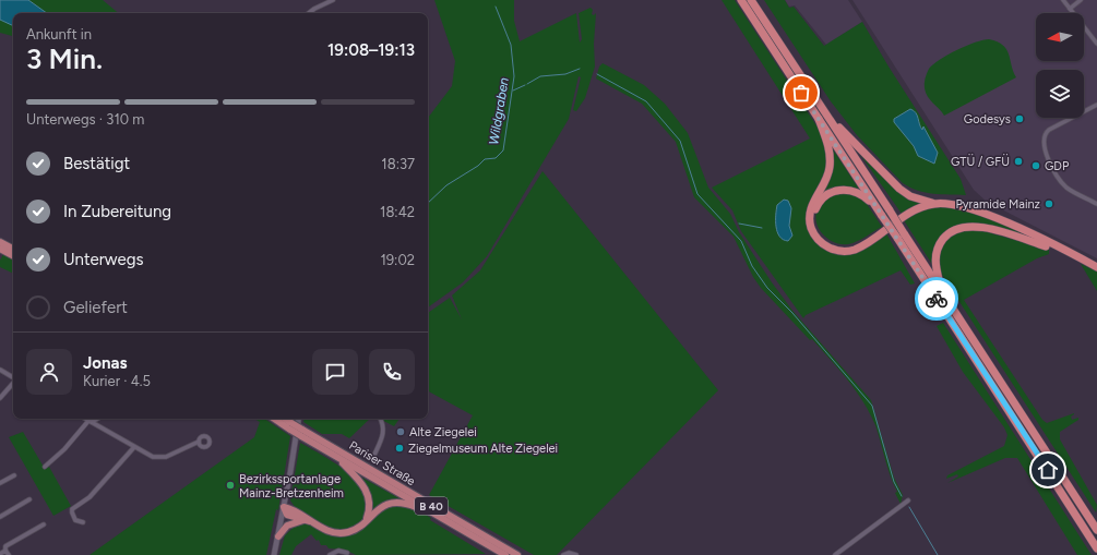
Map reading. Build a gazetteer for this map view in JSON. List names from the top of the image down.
{
  "streets": {
    "highway": ["Pariser Straße", "B 40"]
  },
  "crossings": [
    ["Pariser Straße", "B 40"]
  ],
  "water": ["Wildgraben"],
  "places": [
    "Godesys",
    "GTÜ / GFÜ",
    "GDP",
    "Pyramide Mainz",
    "Alte Ziegelei",
    "Ziegelmuseum Alte Ziegelei",
    "Bezirkssportanlage Mainz-Bretzenheim"
  ],
  "north": "left",
  "page": {
    "heading": ["3 Min.", "Ankunft in", "19:08–19:13"],
    "panel": ["Jonas", "Kurier · 4.5"],
    "bar": "Unterwegs · 310 m",
    "list": [
      ["Bestätigt", "18:37"],
      ["In Zubereitung", "18:42"],
      ["Unterwegs", "19:02"],
      "Geliefert"
    ]
  }
}
